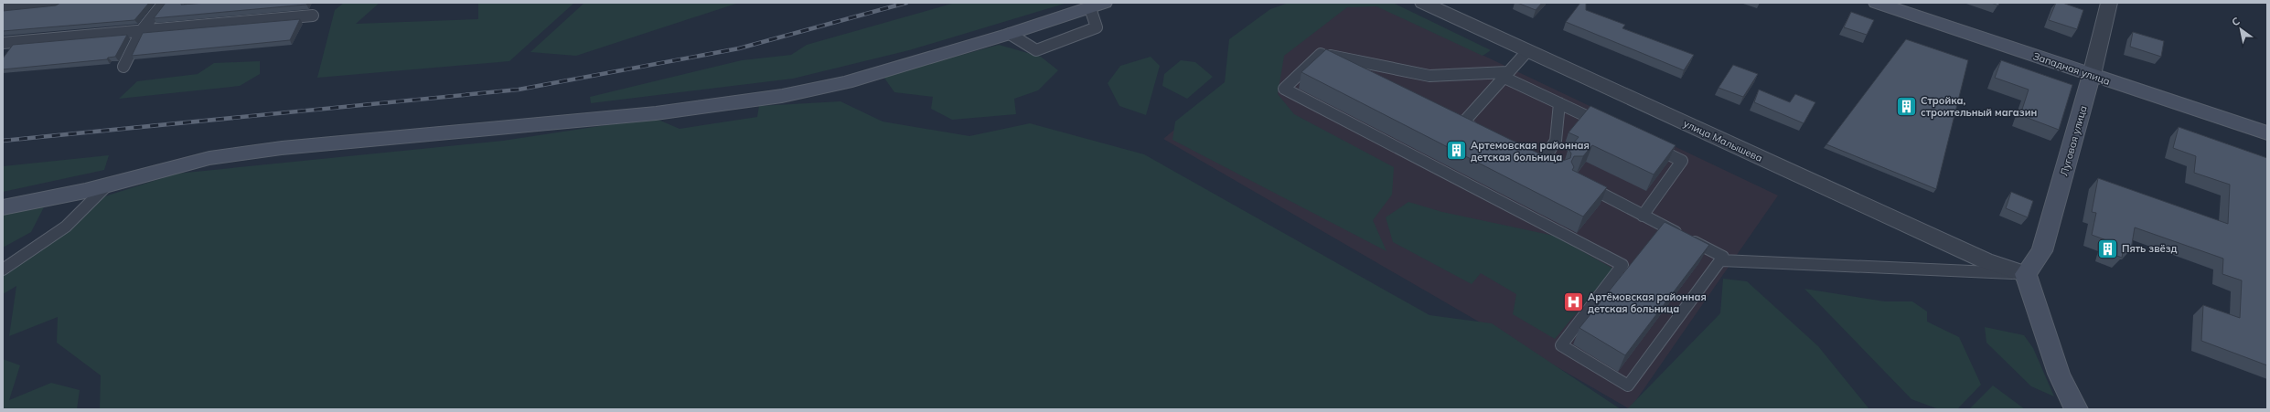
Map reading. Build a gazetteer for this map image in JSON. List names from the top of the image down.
{
  "streets": {
    "main road": ["Западная улица", "Луговая улица"],
    "street": ["улица Малышева"]
  },
  "crossings": [
    ["Западная улица", "Луговая улица"],
    ["улица Малышева", "Луговая улица"]
  ],
  "places": {
    "building": ["Стройка, строительный магазин", "Артемовская районная детская больница", "Пять звёзд"],
    "hospital": ["Артёмовская районная детская больница"]
  },
  "north": "top left"
}
